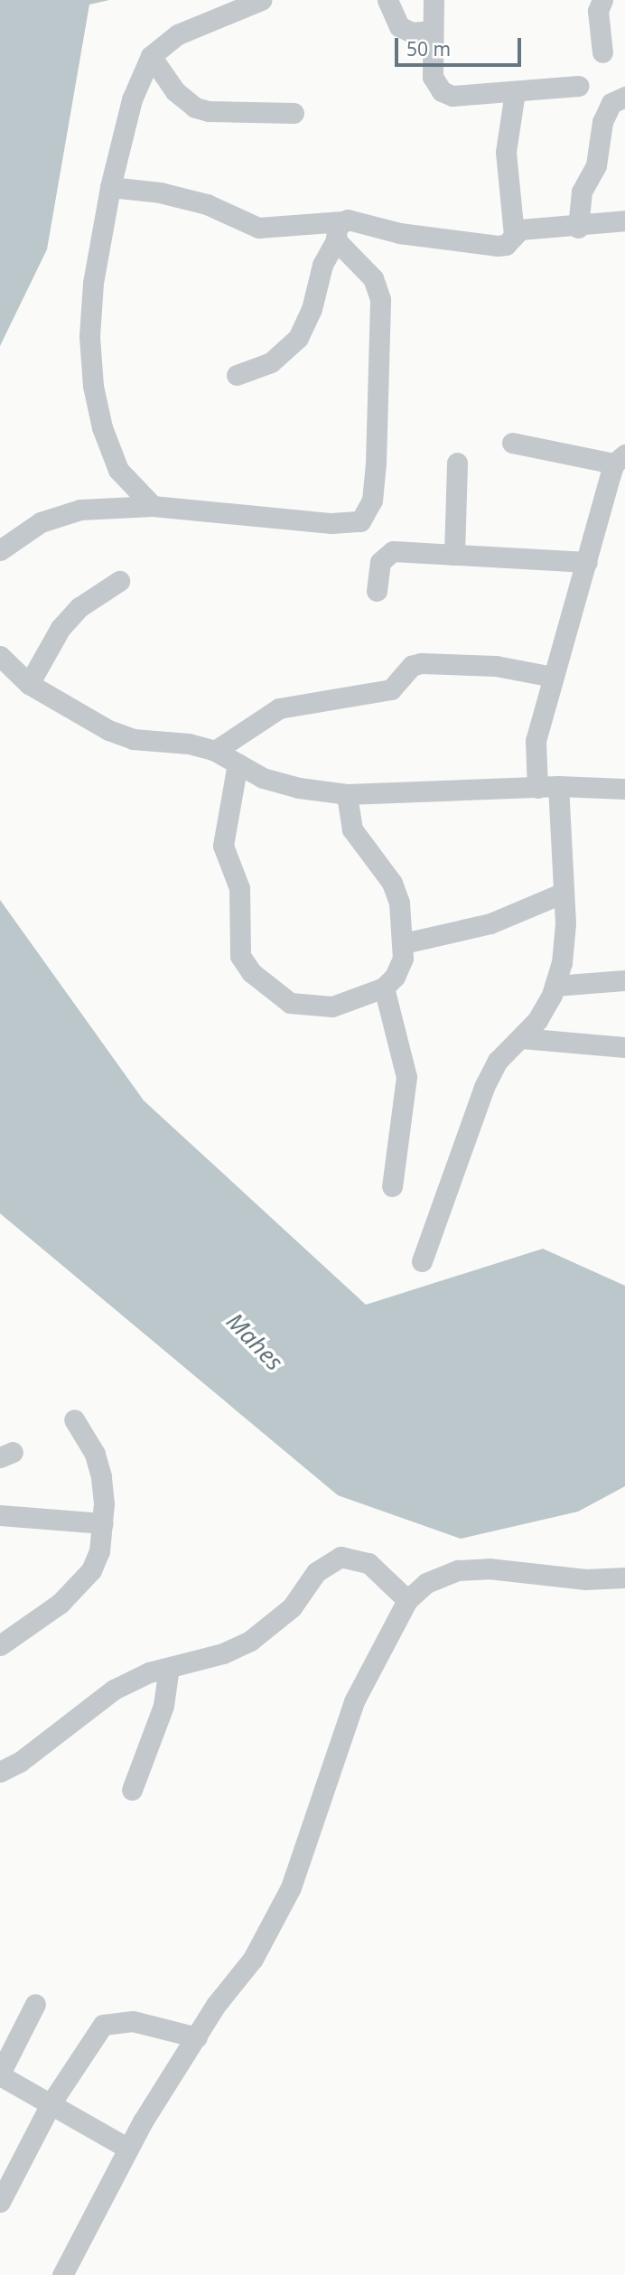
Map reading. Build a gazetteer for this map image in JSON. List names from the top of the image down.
{
  "water": ["Mahes"],
  "scale_bar": "50 m"
}
